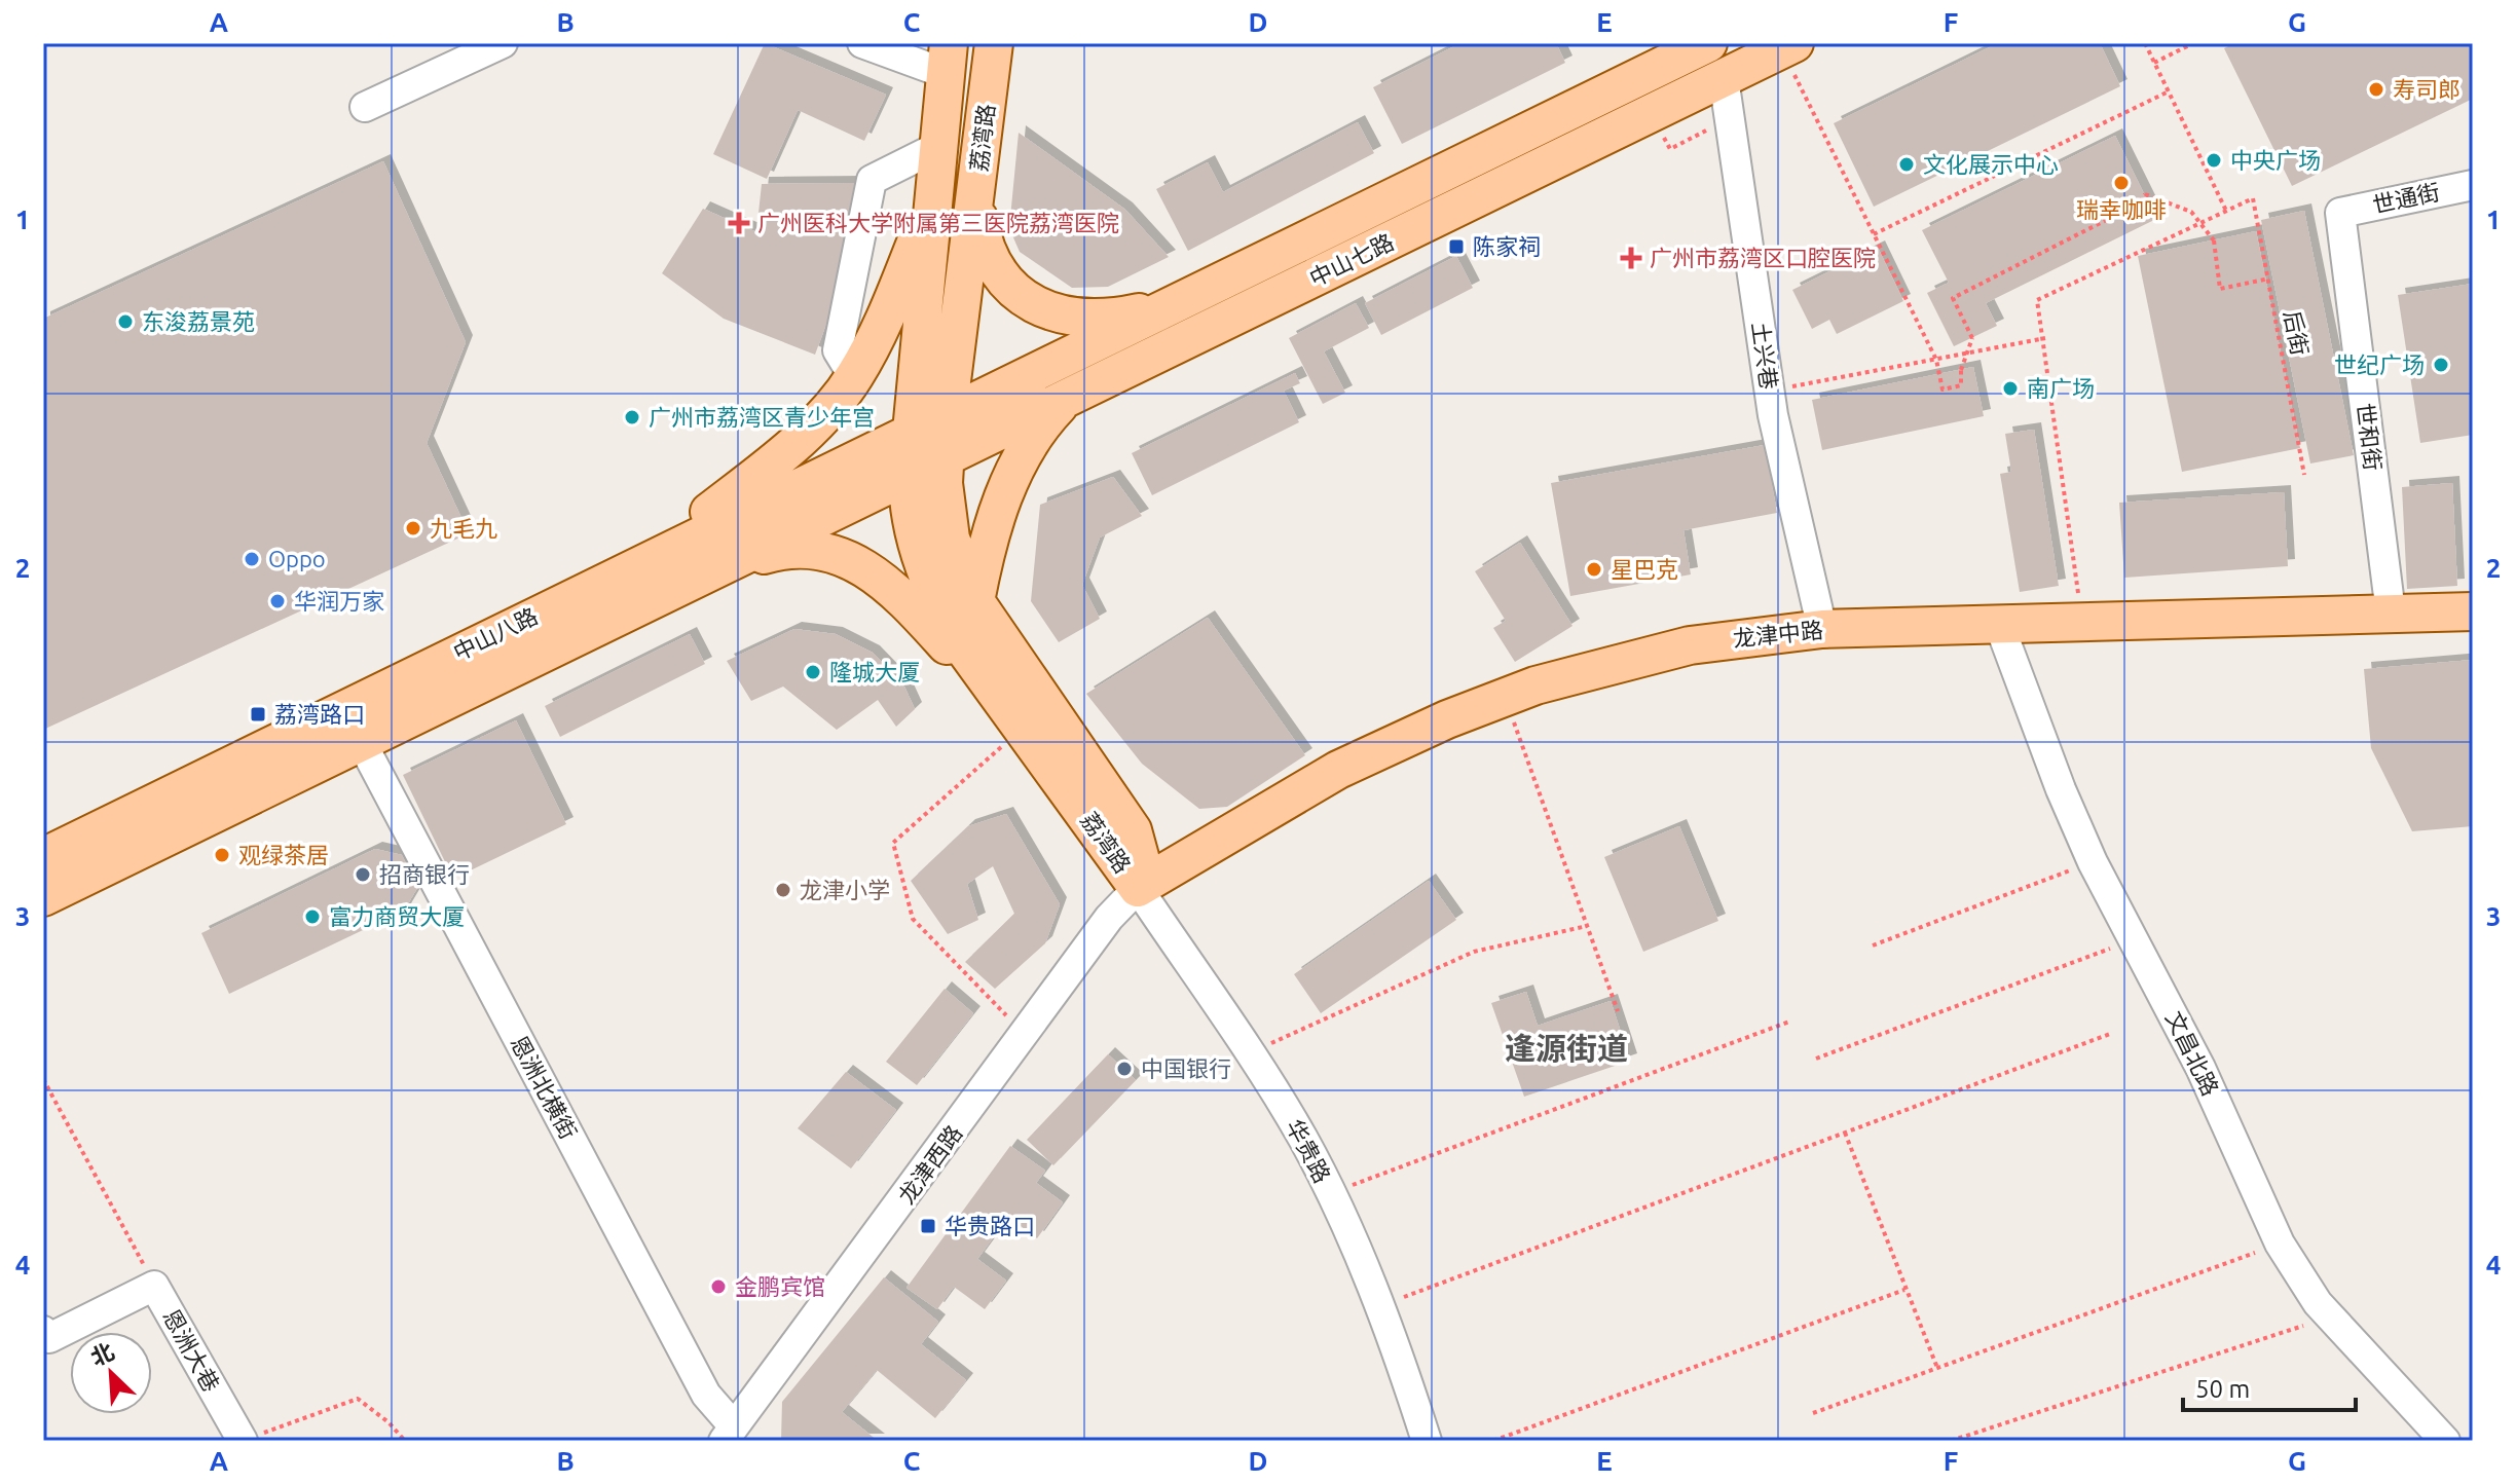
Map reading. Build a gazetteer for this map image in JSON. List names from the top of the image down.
{
  "streets": {
    "main road": [
      "荔湾路",
      "中山七路",
      "中山八路",
      "龙津中路"
    ],
    "street": [
      "世通街",
      "土兴巷",
      "世和街",
      "文昌北路",
      "恩洲北横街",
      "华贵路",
      "龙津西路",
      "恩洲大巷"
    ],
    "path": ["后街"]
  },
  "crossings": [
    ["荔湾路", "中山七路"],
    ["荔湾路", "中山八路"],
    ["荔湾路", "龙津中路"],
    ["荔湾路", "华贵路"],
    ["荔湾路", "龙津西路"],
    ["世通街", "世和街"],
    ["中山七路", "土兴巷"],
    ["中山七路", "中山八路"],
    ["土兴巷", "龙津中路"],
    ["世和街", "龙津中路"],
    ["中山八路", "恩洲北横街"],
    ["龙津中路", "文昌北路"],
    ["龙津中路", "华贵路"],
    ["龙津中路", "龙津西路"],
    ["恩洲北横街", "龙津西路"],
    ["华贵路", "龙津西路"]
  ],
  "districts": ["逢源街道"],
  "places": {
    "other": [
      "寿司郎",
      "中央广场",
      "文化展示中心",
      "瑞幸咖啡",
      "东浚荔景苑",
      "世纪广场",
      "南广场",
      "广州市荔湾区青少年宫",
      "九毛九",
      "Oppo",
      "星巴克",
      "华润万家",
      "隆城大厦",
      "观绿茶居",
      "招商银行",
      "龙津小学",
      "富力商贸大厦",
      "中国银行",
      "金鹏宾馆"
    ],
    "health": ["广州医科大学附属第三医院荔湾医院", "广州市荔湾区口腔医院"],
    "transit": ["陈家祠", "荔湾路口", "华贵路口"]
  },
  "scale_bar": "50 m",
  "north": "top left",
  "grid": {
    "columns": [
      "A",
      "B",
      "C",
      "D",
      "E",
      "F",
      "G"
    ],
    "rows": [
      "1",
      "2",
      "3",
      "4"
    ]
  }
}
